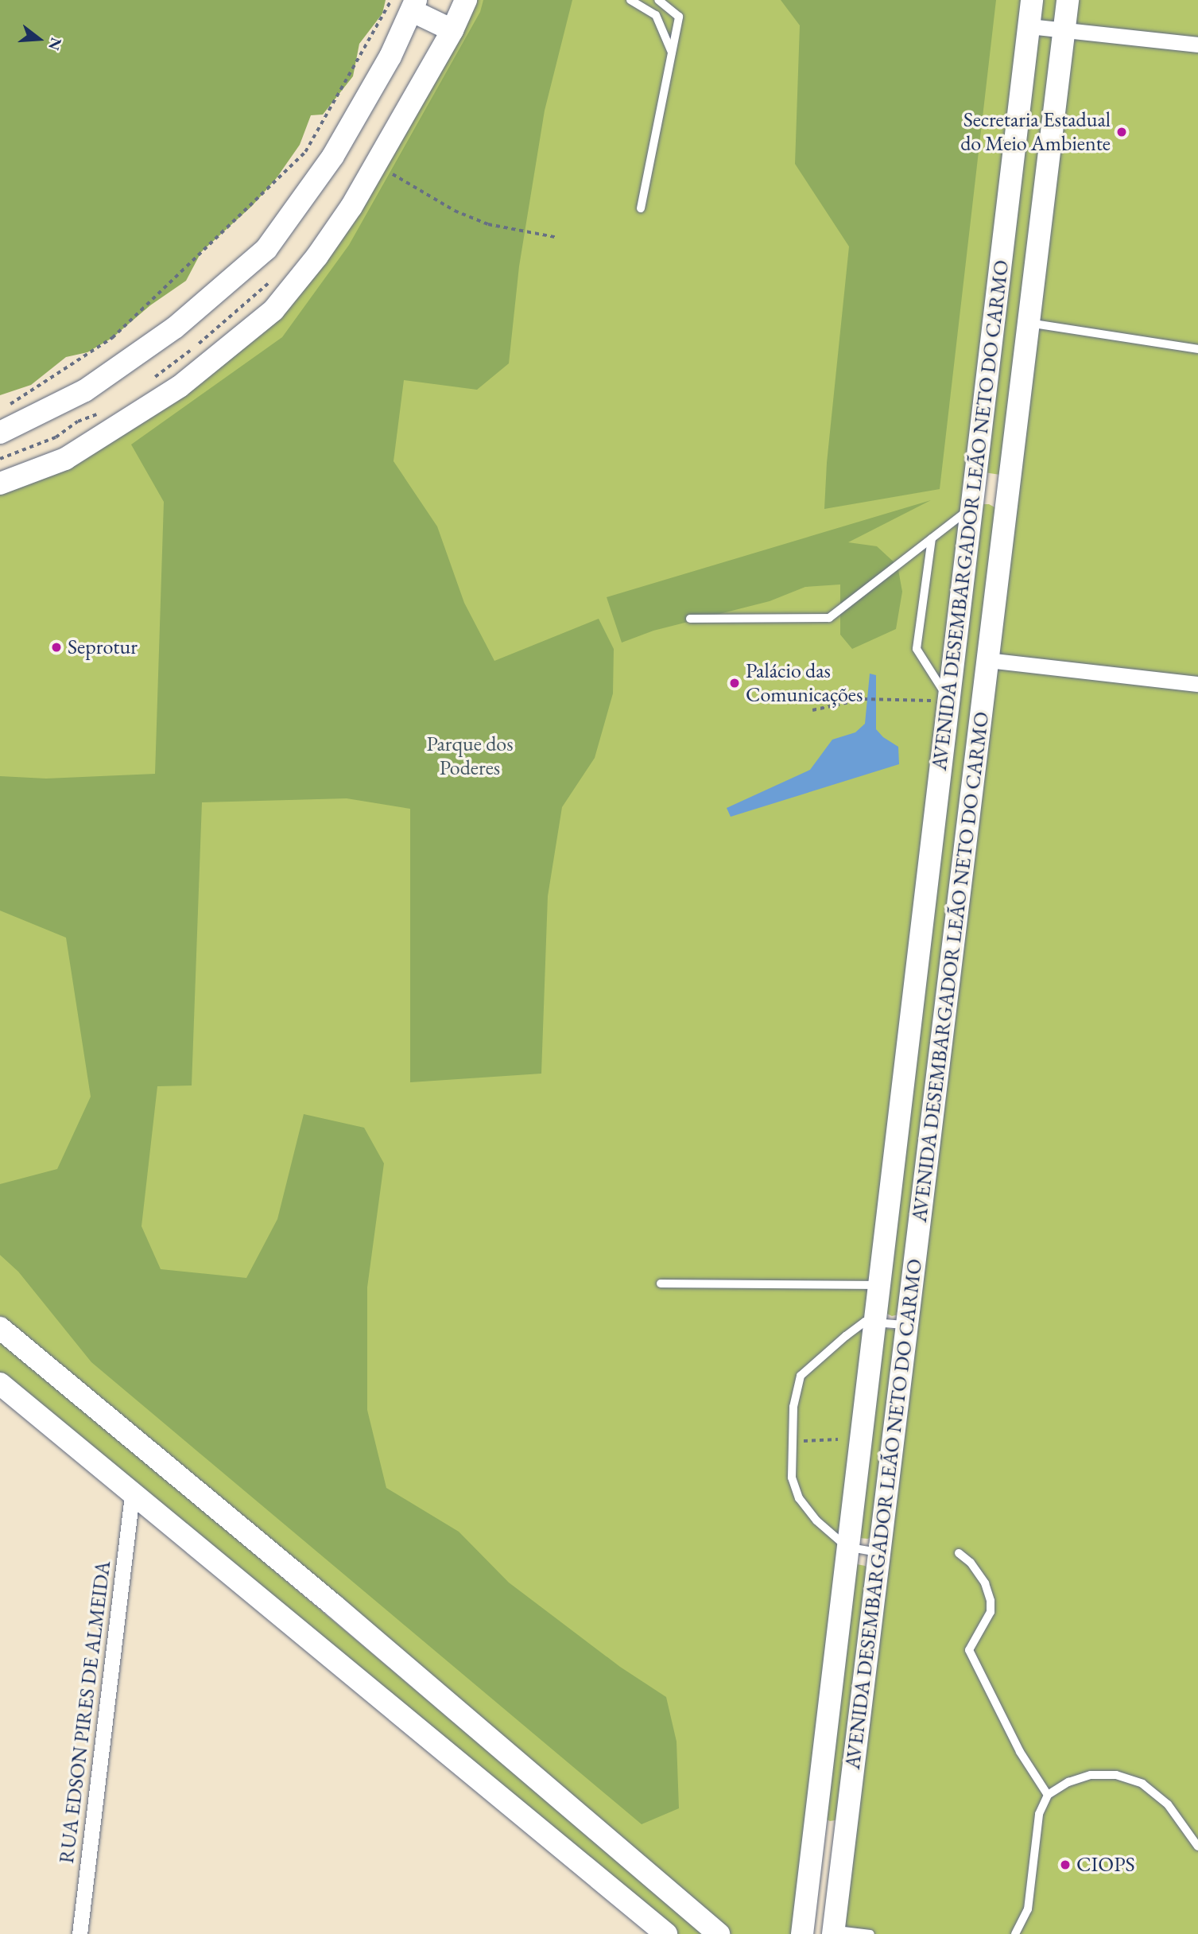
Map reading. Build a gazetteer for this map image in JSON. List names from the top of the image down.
{
  "streets": {
    "main road": ["AVENIDA DESEMBARGADOR LEÃO NETO DO CARMO"],
    "street": ["RUA EDSON PIRES DE ALMEIDA"]
  },
  "parks": ["Parque dos Poderes"],
  "places": [
    "Secretaria Estadual do Meio Ambiente",
    "Seprotur",
    "Palácio das Comunicações",
    "CIOPS"
  ],
  "north": "right"
}
